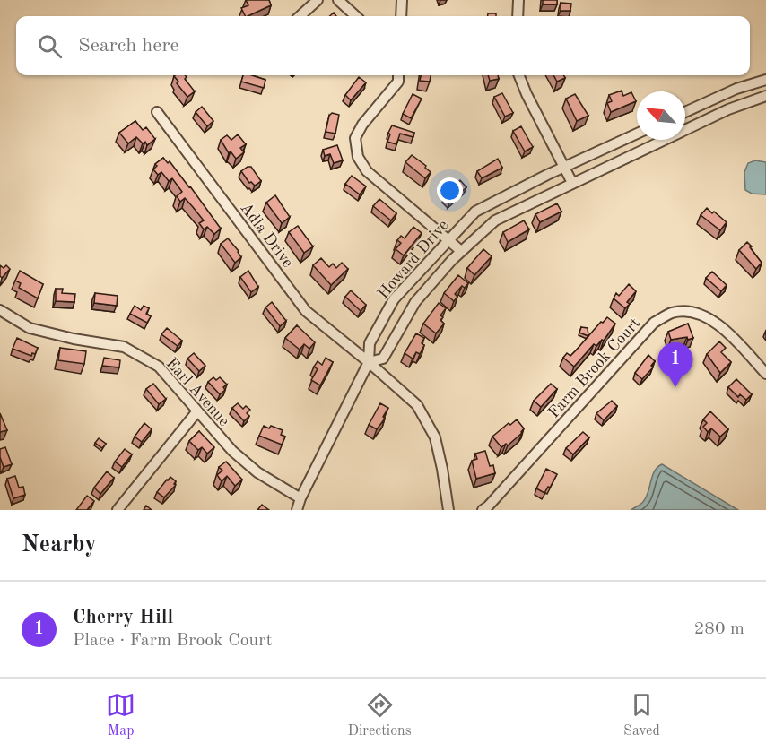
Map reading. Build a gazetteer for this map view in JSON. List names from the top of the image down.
{
  "streets": {
    "street": [
      "Adla Drive",
      "Howard Drive",
      "Farm Brook Court",
      "Earl Avenue"
    ]
  },
  "crossings": [
    ["Adla Drive", "Howard Drive"],
    ["Howard Drive", "Earl Avenue"]
  ],
  "north": "top left",
  "page": {
    "search": "Search here",
    "pins": "1",
    "heading": "Nearby",
    "list": [
      {
        "mark": "1",
        "name": "Cherry Hill",
        "note": "Place · Farm Brook Court",
        "value": "280 m"
      }
    ],
    "nav": ["Map", "Directions", "Saved"]
  }
}
